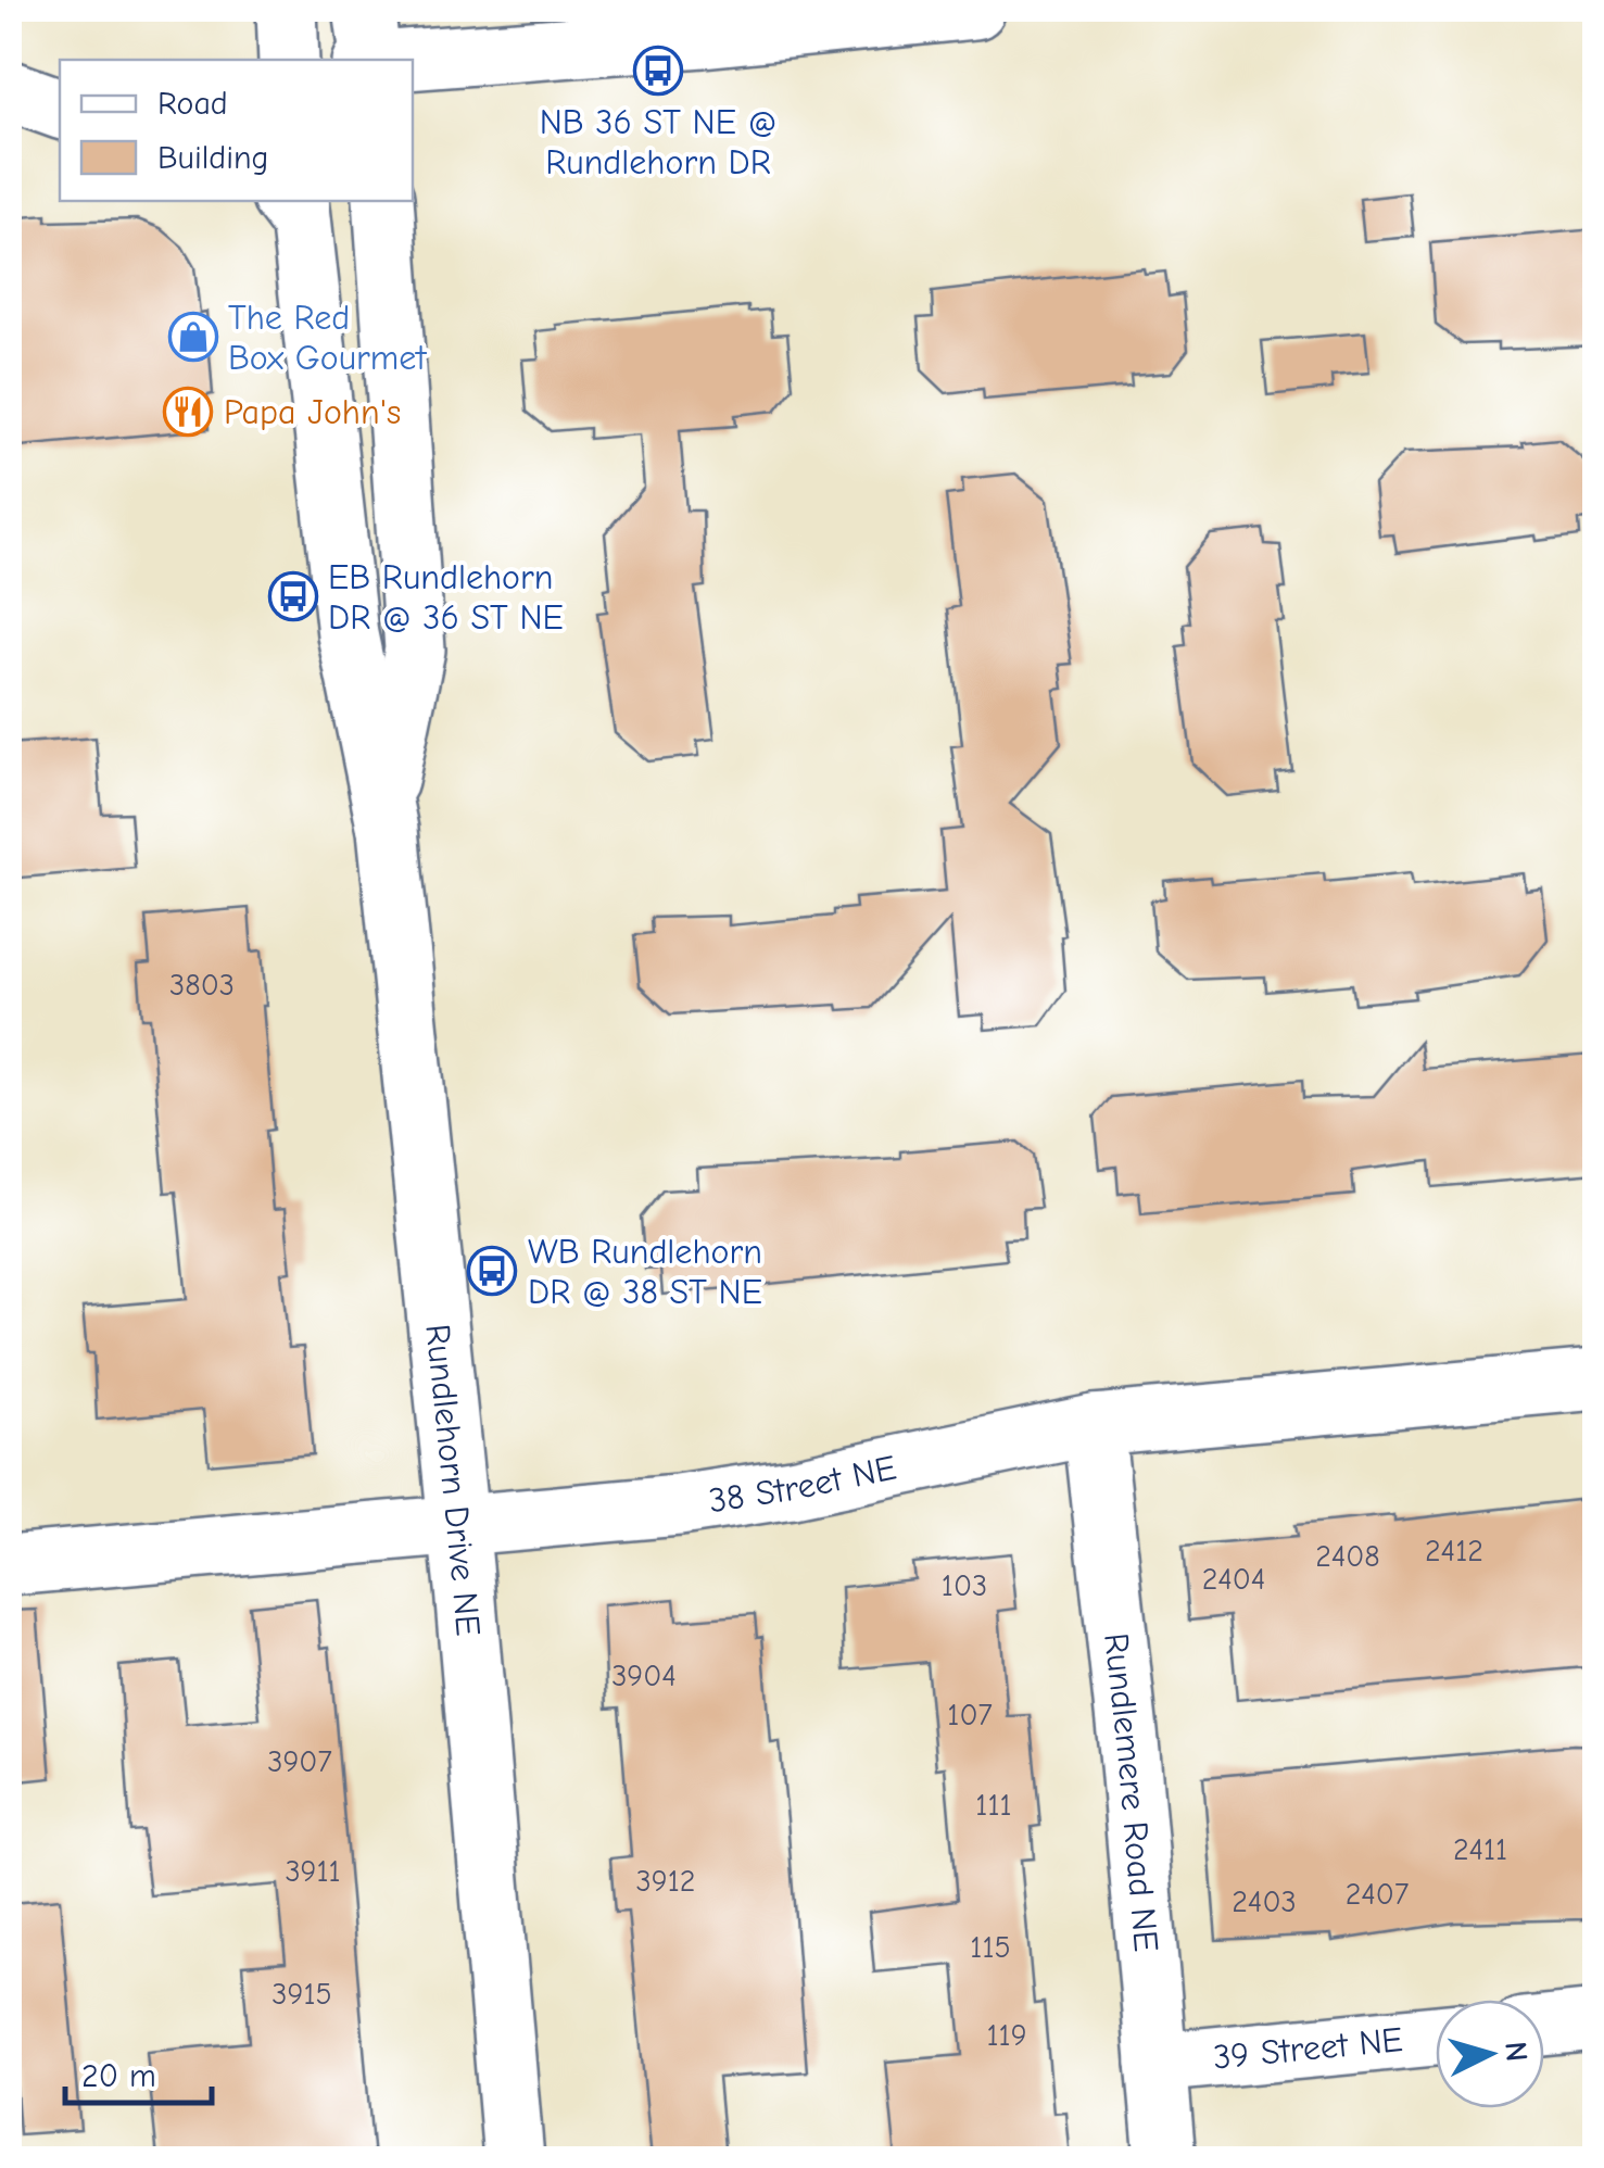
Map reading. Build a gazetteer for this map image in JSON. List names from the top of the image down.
{
  "streets": {
    "street": [
      "Rundlehorn Drive NE",
      "38 Street NE",
      "Rundlemere Road NE",
      "39 Street NE"
    ]
  },
  "crossings": [
    ["Rundlehorn Drive NE", "38 Street NE"],
    ["38 Street NE", "Rundlemere Road NE"],
    ["Rundlemere Road NE", "39 Street NE"]
  ],
  "places": {
    "bus stop": ["NB 36 ST NE @ Rundlehorn DR", "EB Rundlehorn DR @ 36 ST NE", "WB Rundlehorn DR @ 38 ST NE"],
    "shop": ["The Red Box Gourmet"],
    "restaurant": ["Papa John's"]
  },
  "house_numbers": [
    "3803",
    "2412",
    "2408",
    "2404",
    "103",
    "3904",
    "107",
    "3907",
    "111",
    "2411",
    "3911",
    "3912",
    "2407",
    "2403",
    "115",
    "3915",
    "119"
  ],
  "legend": ["Road", "Building"],
  "scale_bar": "20 m",
  "north": "right"
}
